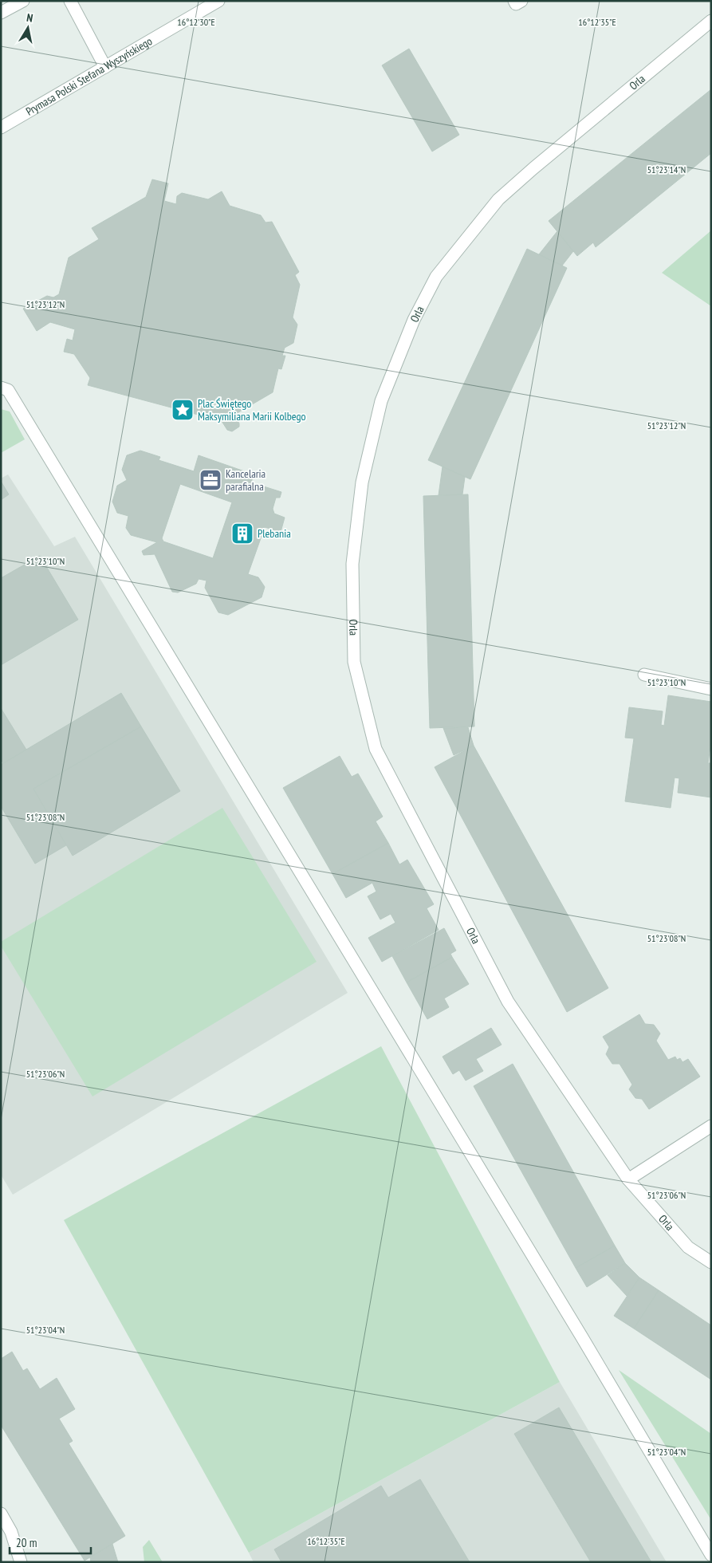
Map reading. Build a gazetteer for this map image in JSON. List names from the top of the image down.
{
  "streets": {
    "street": ["Prymasa Polski Stefana Wyszyńskiego", "Orla"]
  },
  "places": {
    "place": ["Plac Świętego Maksymiliana Marii Kolbego"],
    "office": ["Kancelaria parafialna"],
    "building": ["Plebania"]
  },
  "scale_bar": "20 m",
  "north": "top",
  "coordinates": [
    "16°12'35\"E",
    "16°12'30\"E",
    "51°23'14\"N",
    "51°23'12\"N",
    "51°23'10\"N",
    "51°23'08\"N",
    "51°23'06\"N",
    "51°23'04\"N"
  ]
}
